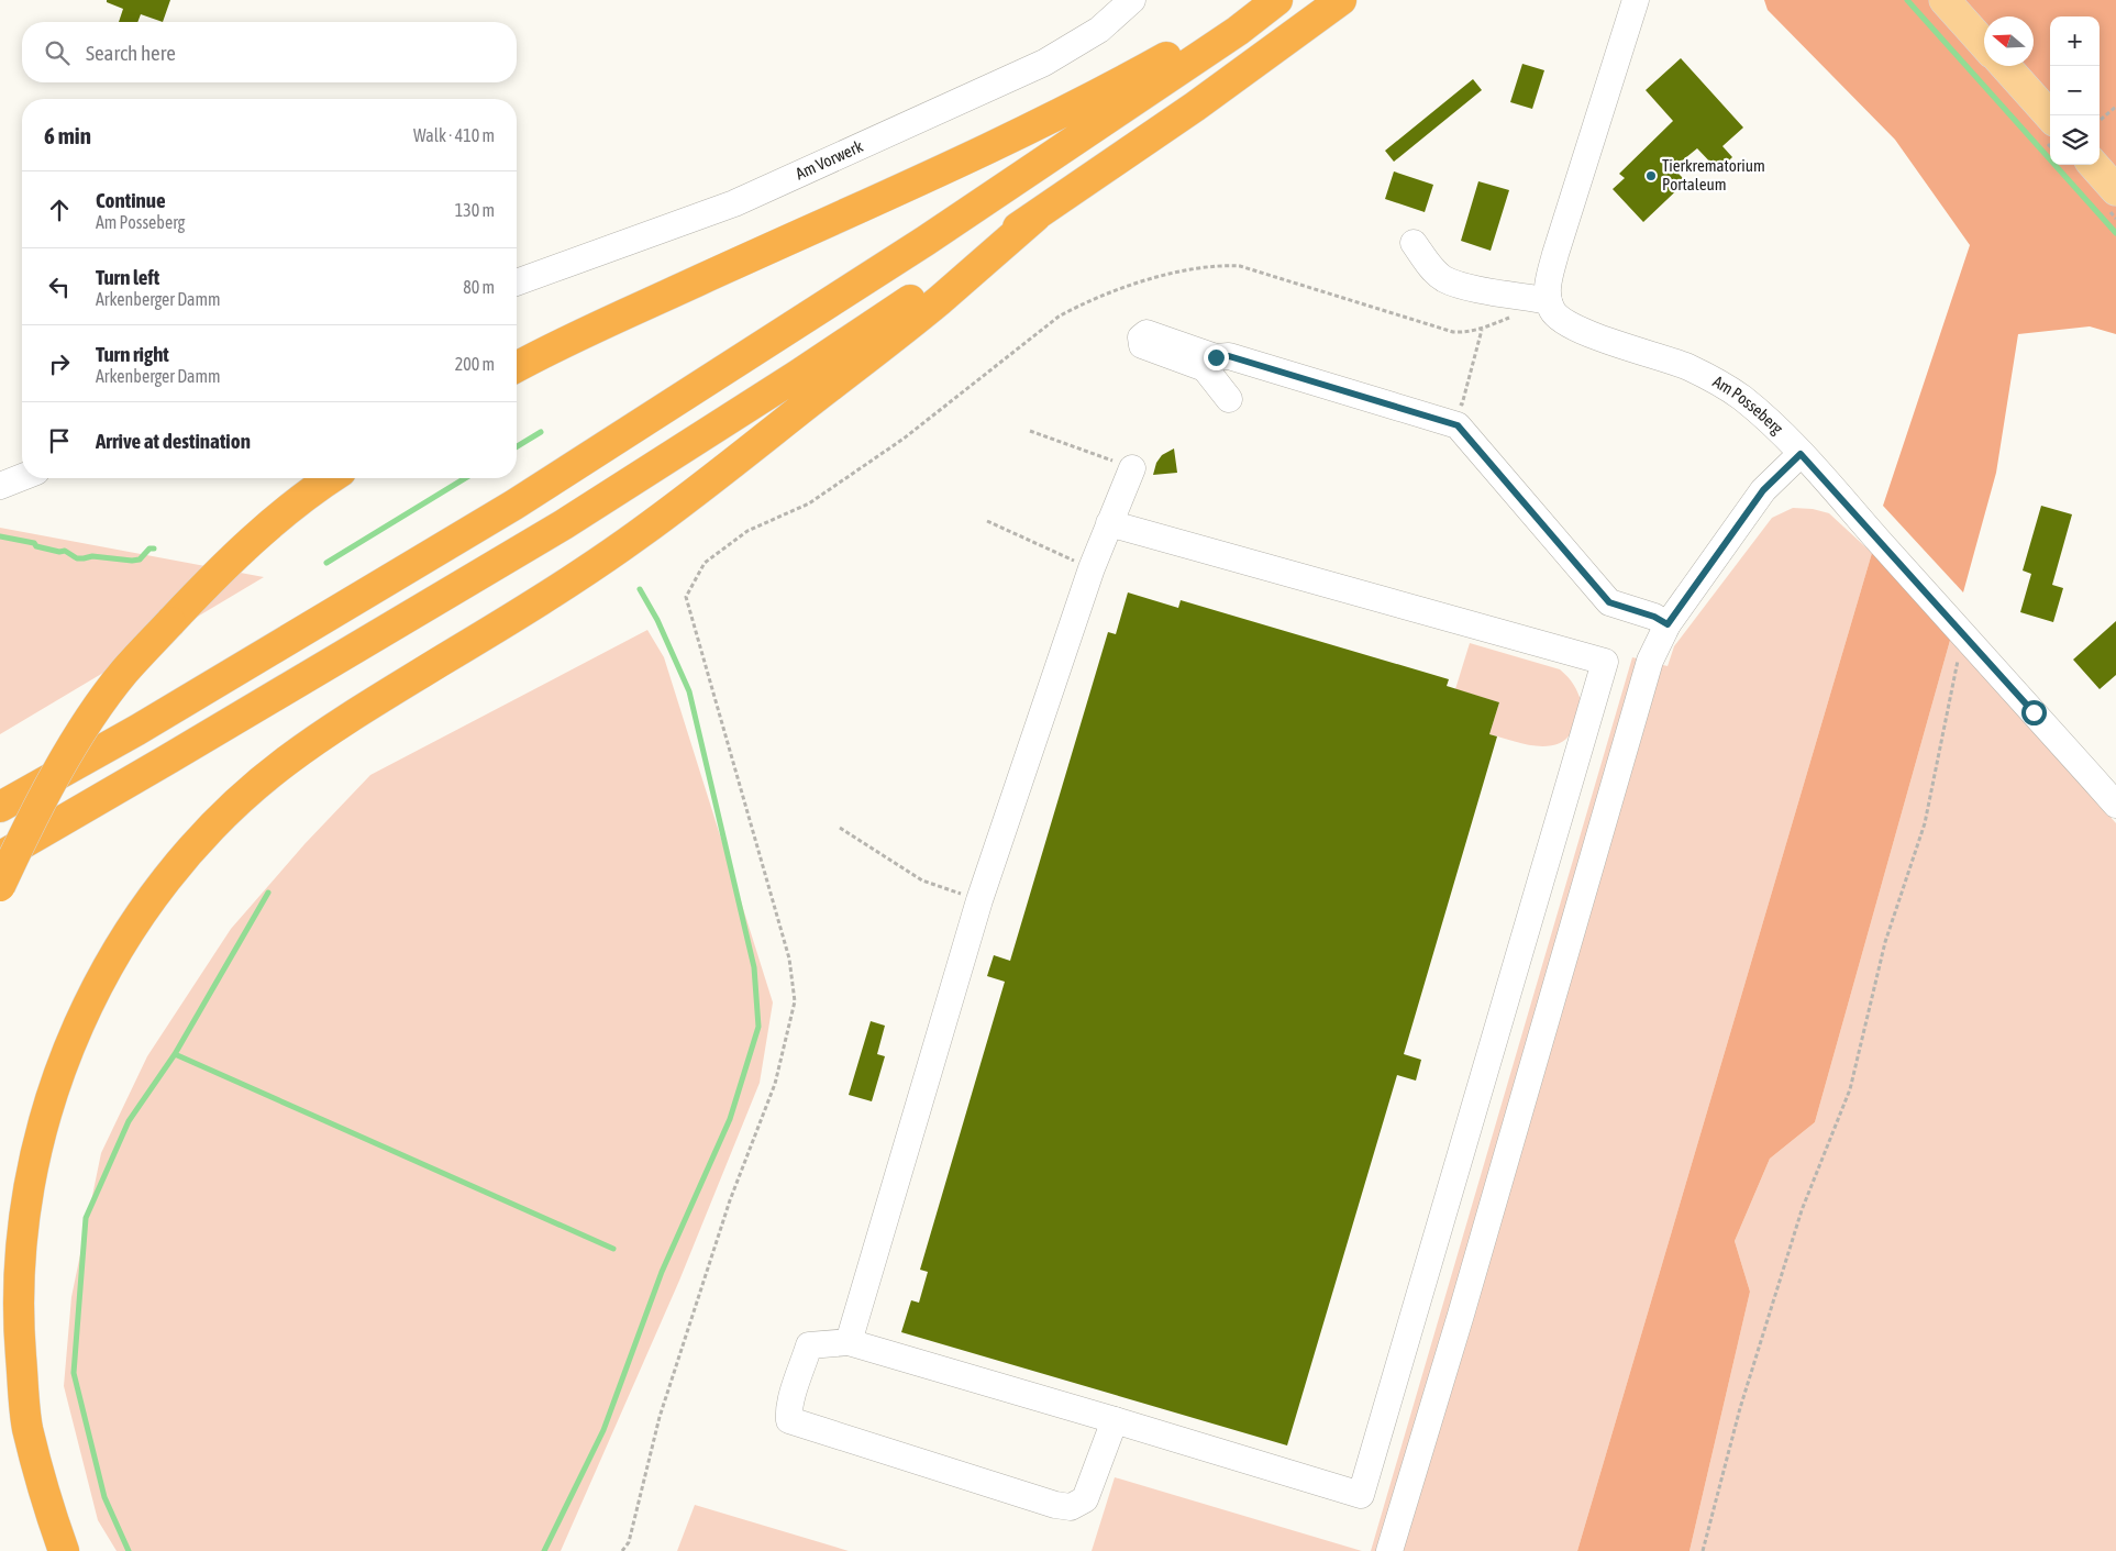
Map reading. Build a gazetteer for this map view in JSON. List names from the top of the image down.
{
  "streets": {
    "street": ["Am Vorwerk", "Am Posseberg"]
  },
  "places": ["Tierkrematorium Portaleum"],
  "north": "left",
  "page": {
    "map_buttons": ["+", "−"],
    "search": "Search here",
    "heading": ["6 min", "Walk · 410 m"],
    "list": [
      ["Continue", "Am Posseberg", "130 m"],
      ["Turn left", "Arkenberger Damm", "80 m"],
      ["Turn right", "Arkenberger Damm", "200 m"],
      "Arrive at destination"
    ]
  }
}
